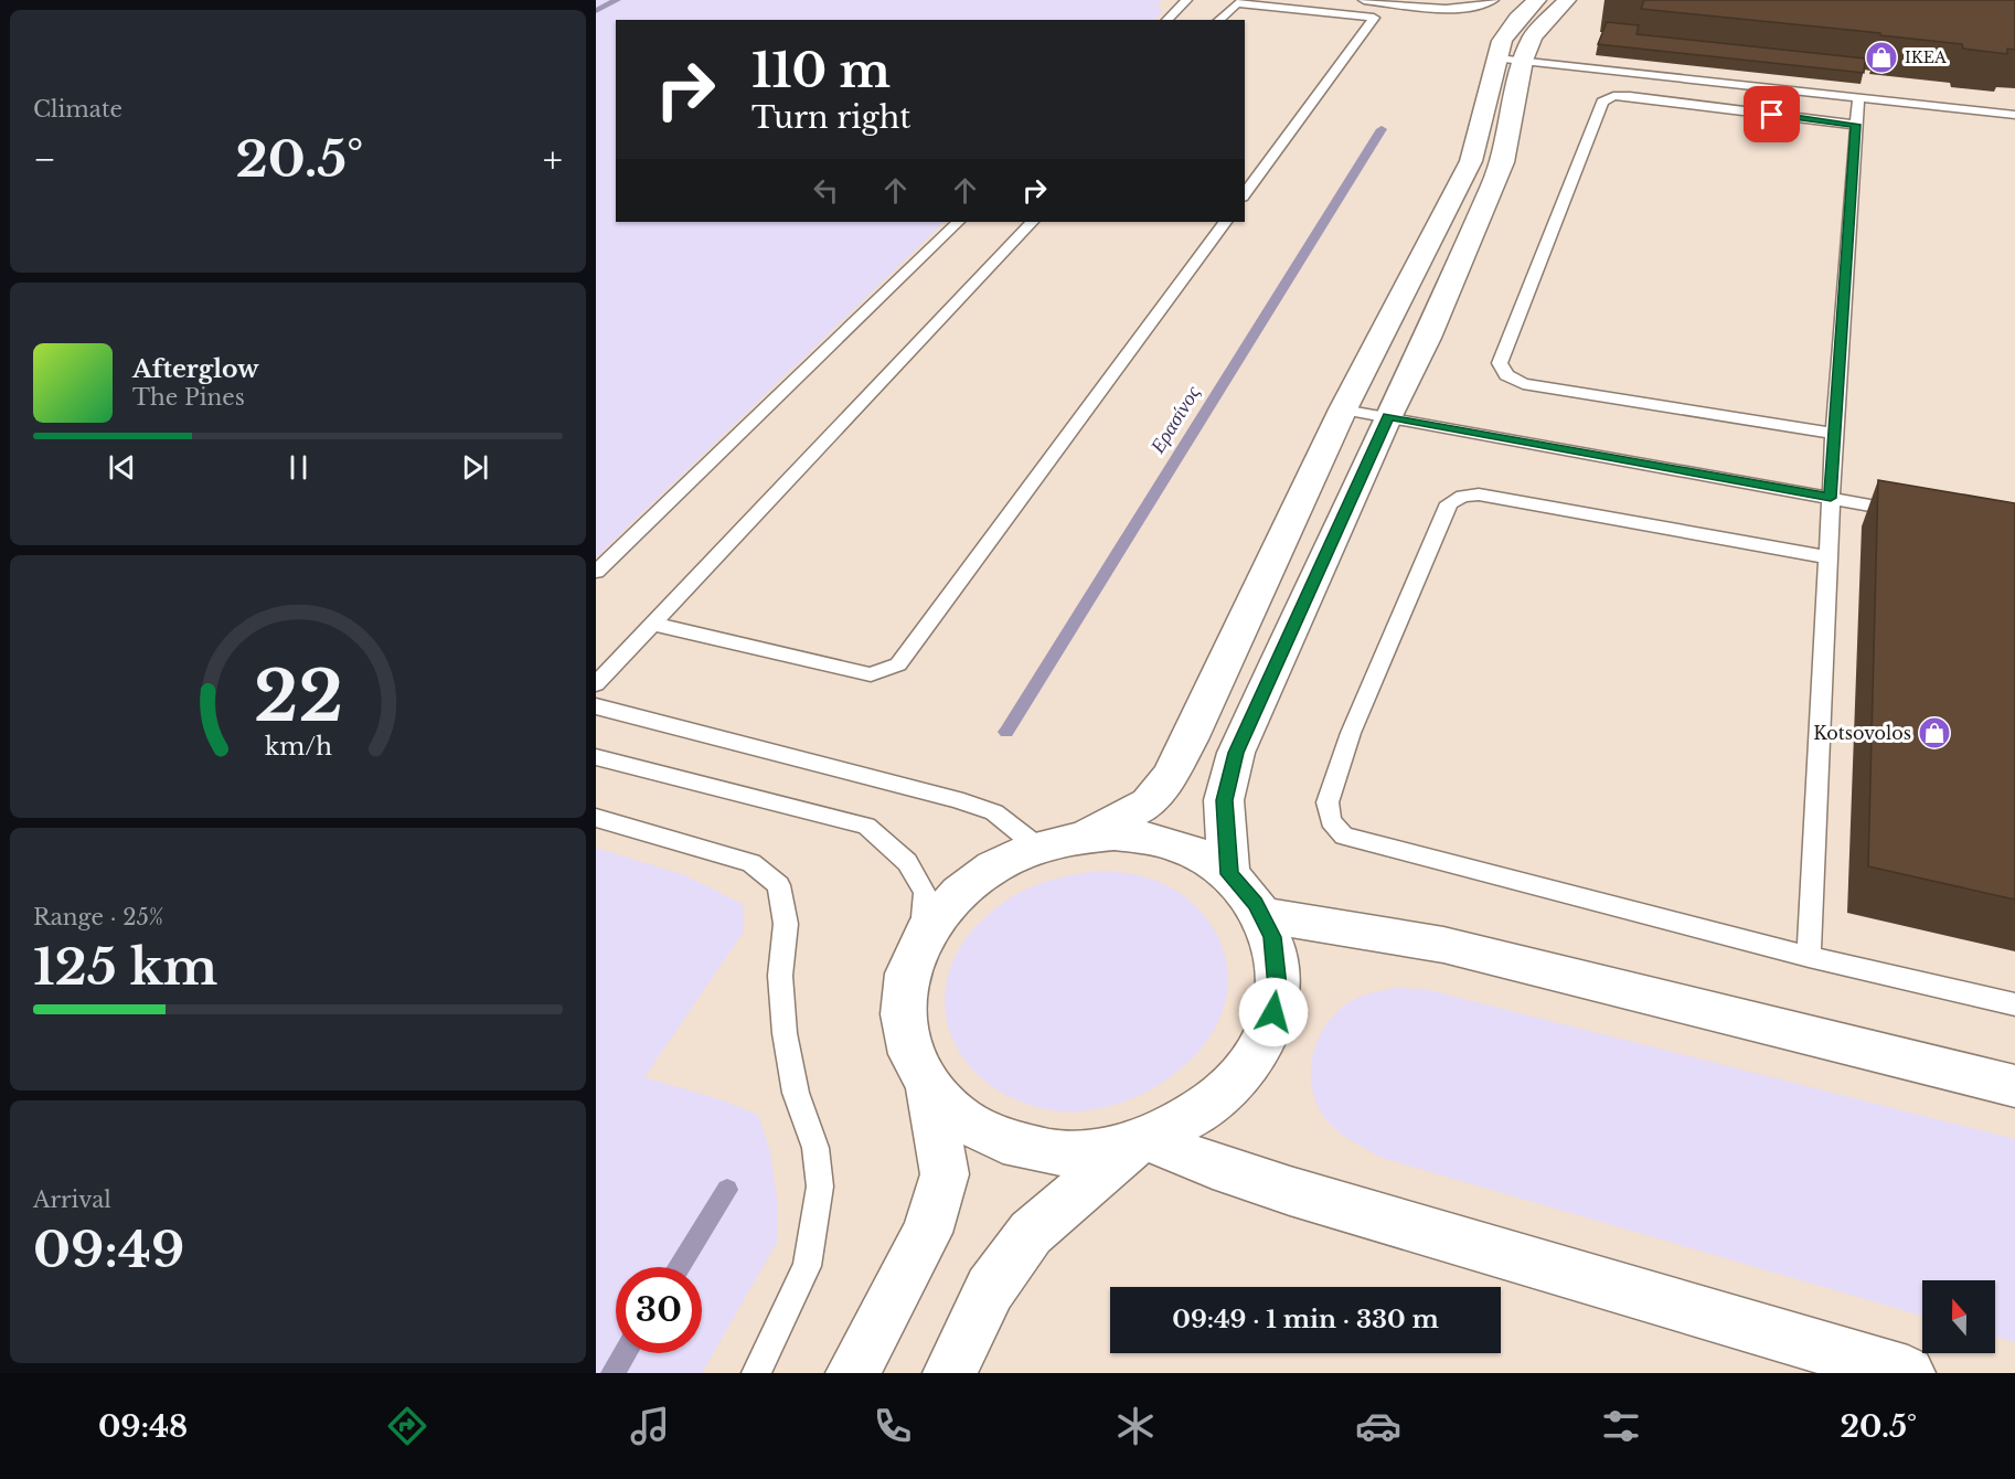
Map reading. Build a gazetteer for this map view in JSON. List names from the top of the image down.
{
  "water": ["Ερασίνος"],
  "places": {
    "shop": ["IKEA", "Kotsovolos"]
  },
  "north": "top",
  "page": {
    "tile": [
      "Climate",
      ["Range · 25%", "125 km"],
      ["Arrival", "09:49"]
    ],
    "turn": ["110 m", "Turn right"],
    "heat": ["−", "20.5°", "+"],
    "song": ["Afterglow", "The Pines"],
    "limit": "30",
    "trip": "09:49 · 1 min · 330 m",
    "tabs": ["09:48", "20.5°"],
    "gauge": ["22", "km/h"]
  }
}
